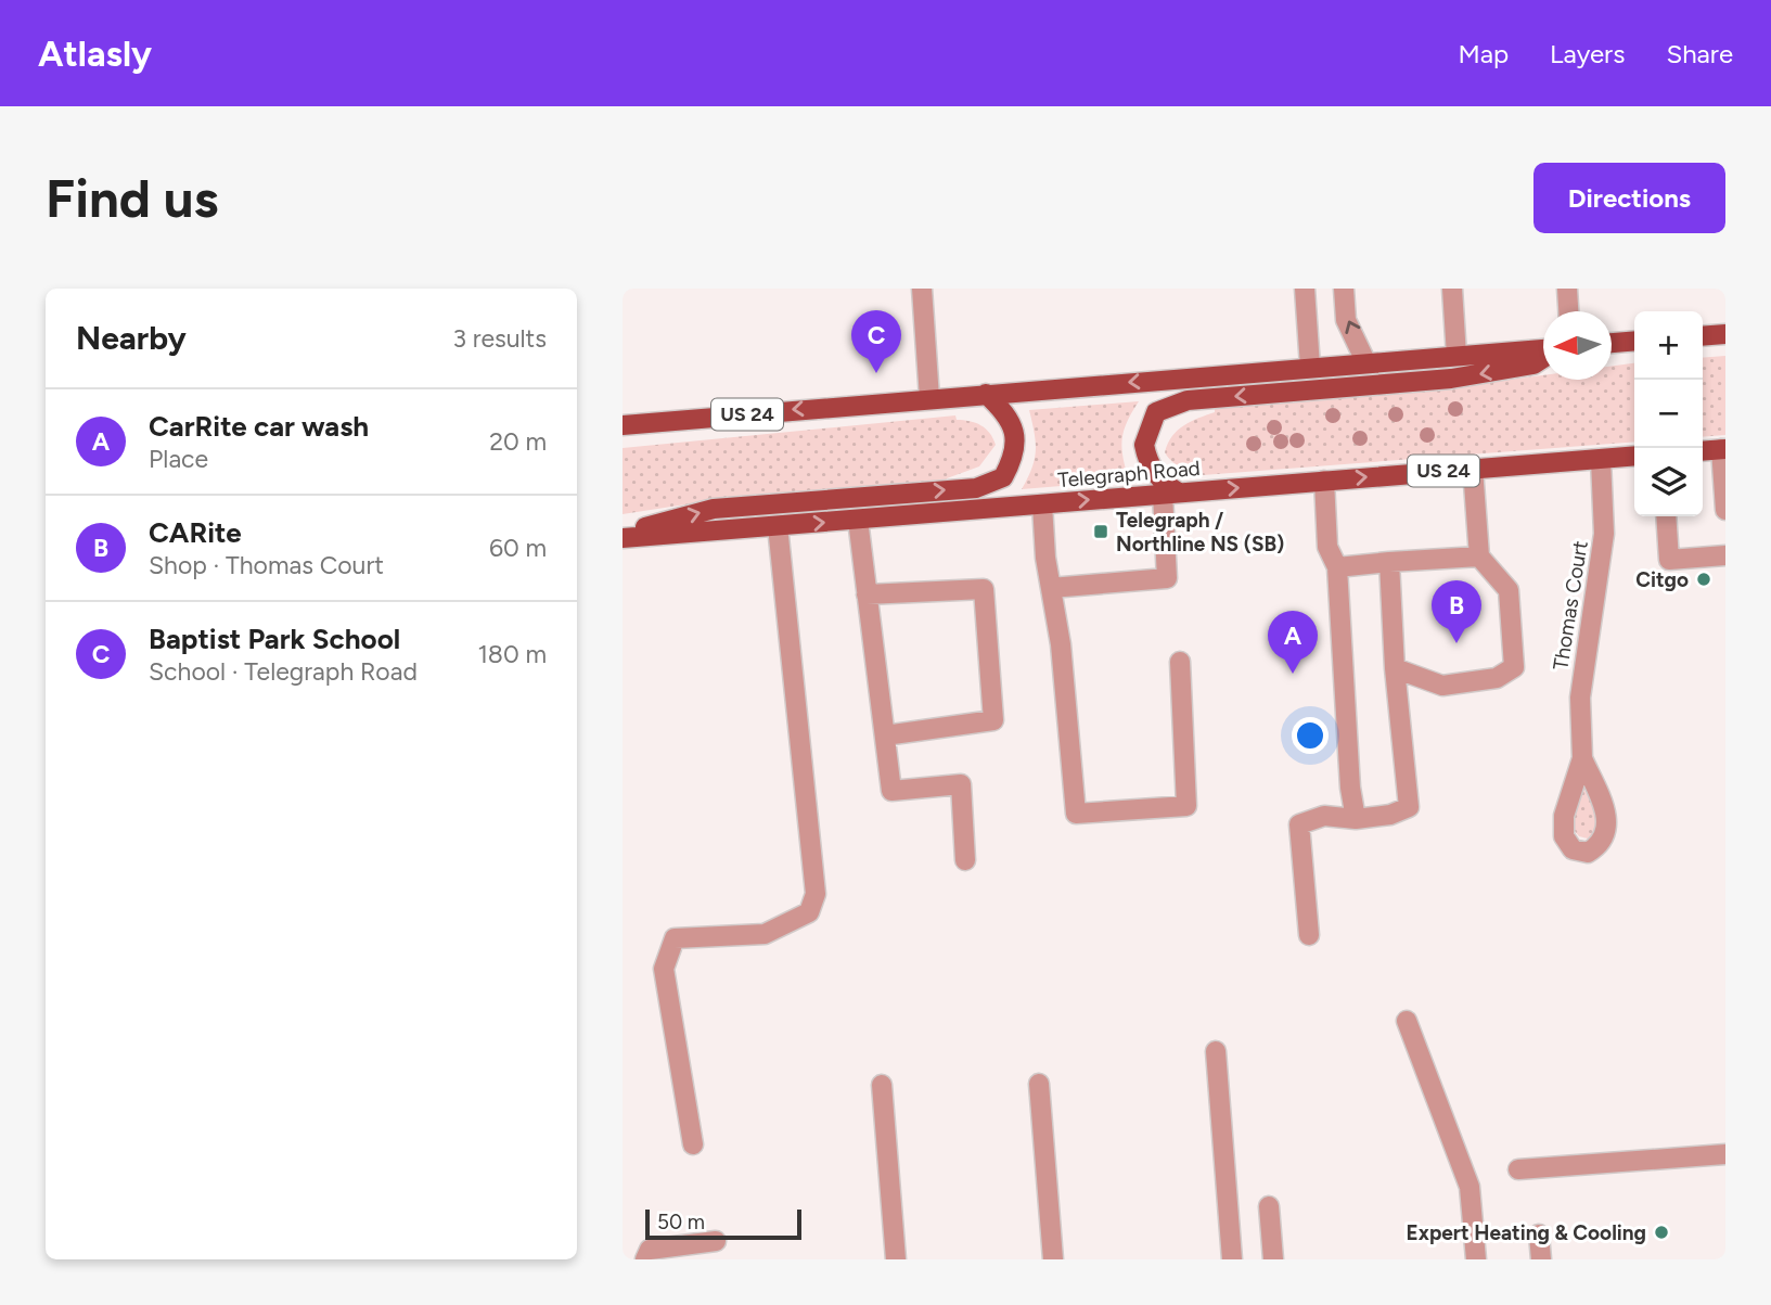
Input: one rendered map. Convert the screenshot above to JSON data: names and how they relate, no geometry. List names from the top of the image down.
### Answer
{
  "streets": {
    "main road": ["US 24", "Telegraph Road"],
    "street": ["Thomas Court"]
  },
  "crossings": [
    ["Telegraph Road", "Thomas Court"]
  ],
  "places": {
    "transit": ["Telegraph / Northline NS (SB)"],
    "other": ["Citgo", "Expert Heating & Cooling"]
  },
  "scale_bar": "50 m",
  "north": "left",
  "page": {
    "header": "Atlasly",
    "nav": ["Map", "Layers", "Share"],
    "buttons": "Directions",
    "title": "Find us",
    "heading": ["Nearby", "3 results"],
    "pins": ["C", "B", "A"],
    "map_buttons": ["+", "−"],
    "list": [
      {
        "mark": "A",
        "name": "CarRite car wash",
        "note": "Place",
        "value": "20 m"
      },
      {
        "mark": "B",
        "name": "CARite",
        "note": "Shop · Thomas Court",
        "value": "60 m"
      },
      {
        "mark": "C",
        "name": "Baptist Park School",
        "note": "School · Telegraph Road",
        "value": "180 m"
      }
    ],
    "scale": "50 m"
  }
}
